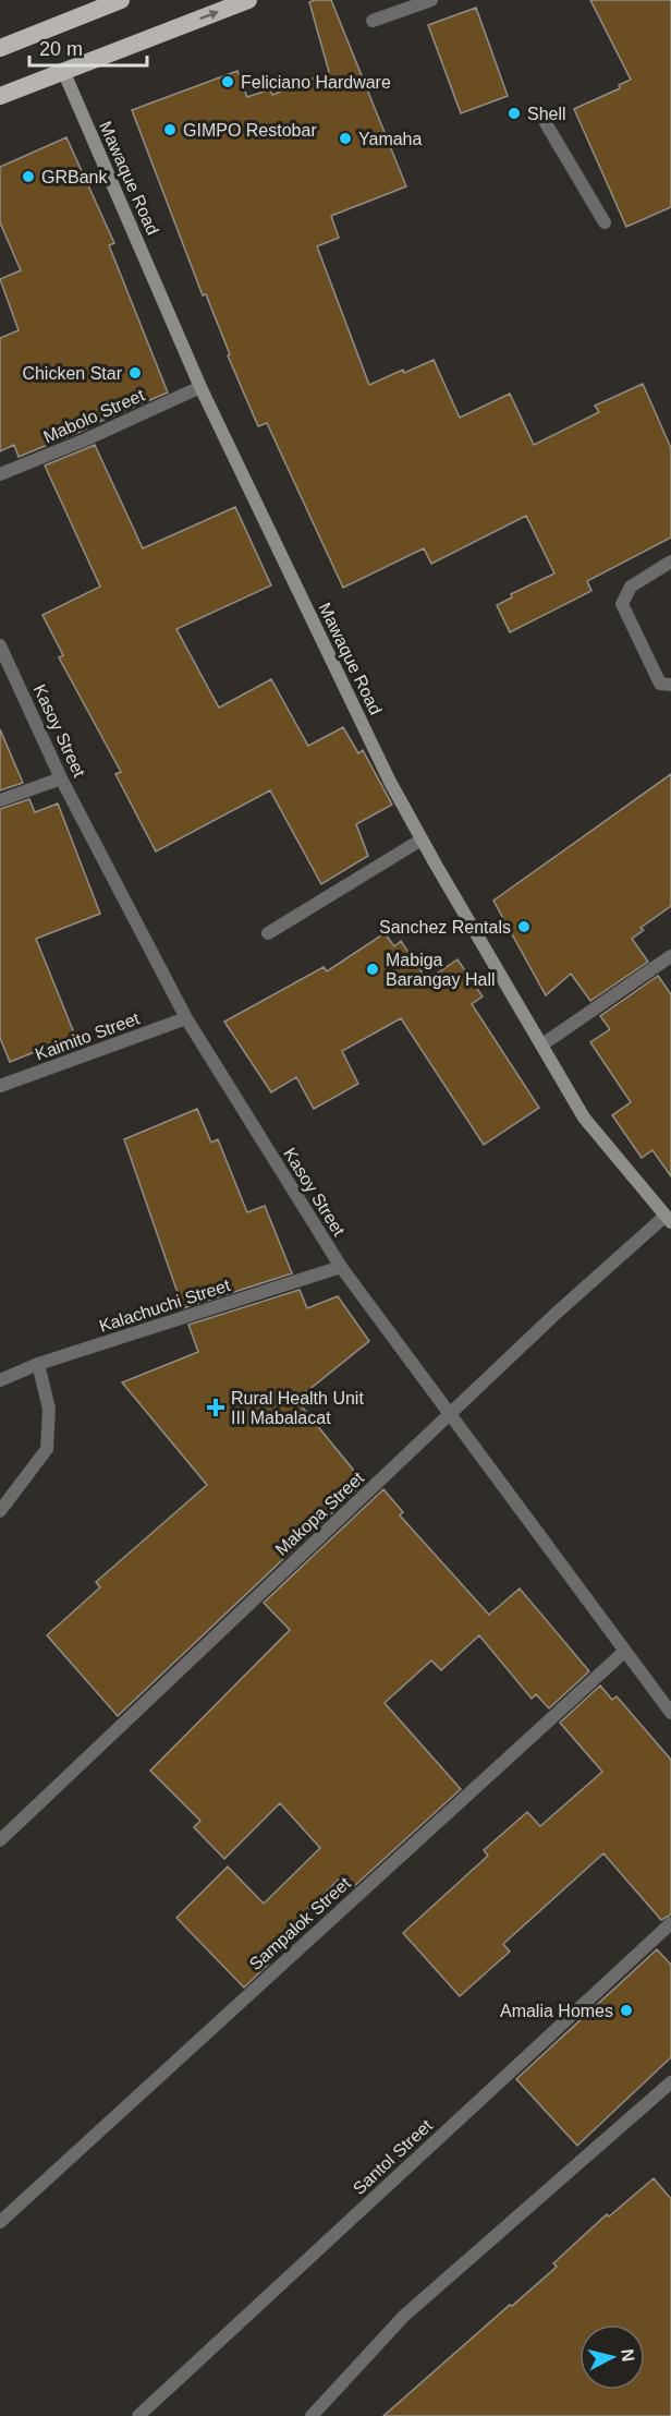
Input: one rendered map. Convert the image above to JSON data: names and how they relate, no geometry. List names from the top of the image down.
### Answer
{
  "streets": {
    "main road": ["Mawaque Road"],
    "street": [
      "Mabolo Street",
      "Kasoy Street",
      "Kaimito Street",
      "Kalachuchi Street",
      "Makopa Street",
      "Sampalok Street",
      "Santol Street"
    ]
  },
  "crossings": [
    ["Mawaque Road", "Mabolo Street"],
    ["Mawaque Road", "Makopa Street"],
    ["Kasoy Street", "Kaimito Street"],
    ["Kasoy Street", "Kalachuchi Street"],
    ["Kasoy Street", "Makopa Street"],
    ["Kasoy Street", "Sampalok Street"]
  ],
  "places": {
    "other": [
      "Feliciano Hardware",
      "Shell",
      "GIMPO Restobar",
      "Yamaha",
      "GRBank",
      "Chicken Star",
      "Sanchez Rentals",
      "Mabiga Barangay Hall",
      "Amalia Homes"
    ],
    "health": ["Rural Health Unit III Mabalacat"]
  },
  "scale_bar": "20 m",
  "north": "right"
}
